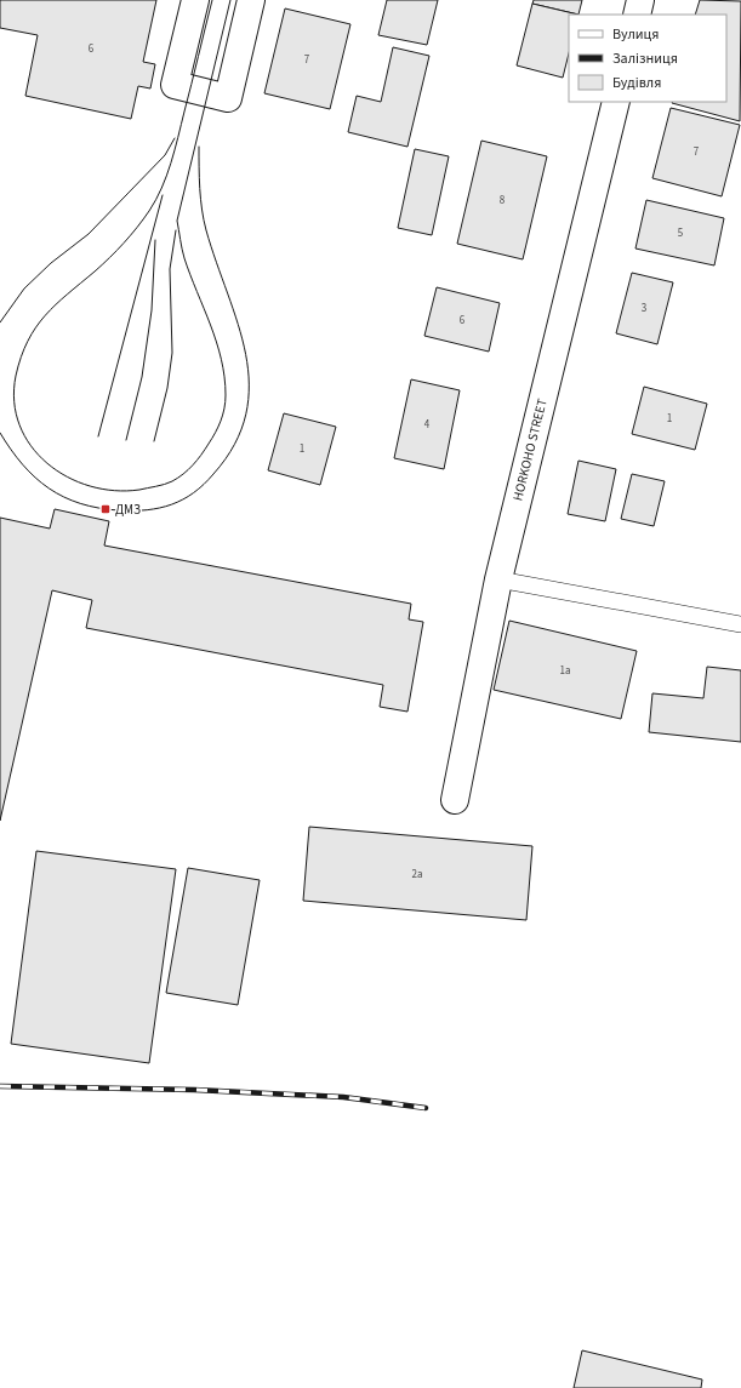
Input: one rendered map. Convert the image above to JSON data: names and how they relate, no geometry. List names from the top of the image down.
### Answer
{
  "streets": {
    "street": ["HORKOHO STREET"]
  },
  "places": {
    "transit": ["ДМЗ"]
  },
  "house_numbers": [
    "6",
    "7",
    "7",
    "8",
    "5",
    "3",
    "6",
    "1",
    "4",
    "1",
    "1а",
    "2а"
  ],
  "legend": ["Вулиця", "Залізниця", "Будівля"]
}
